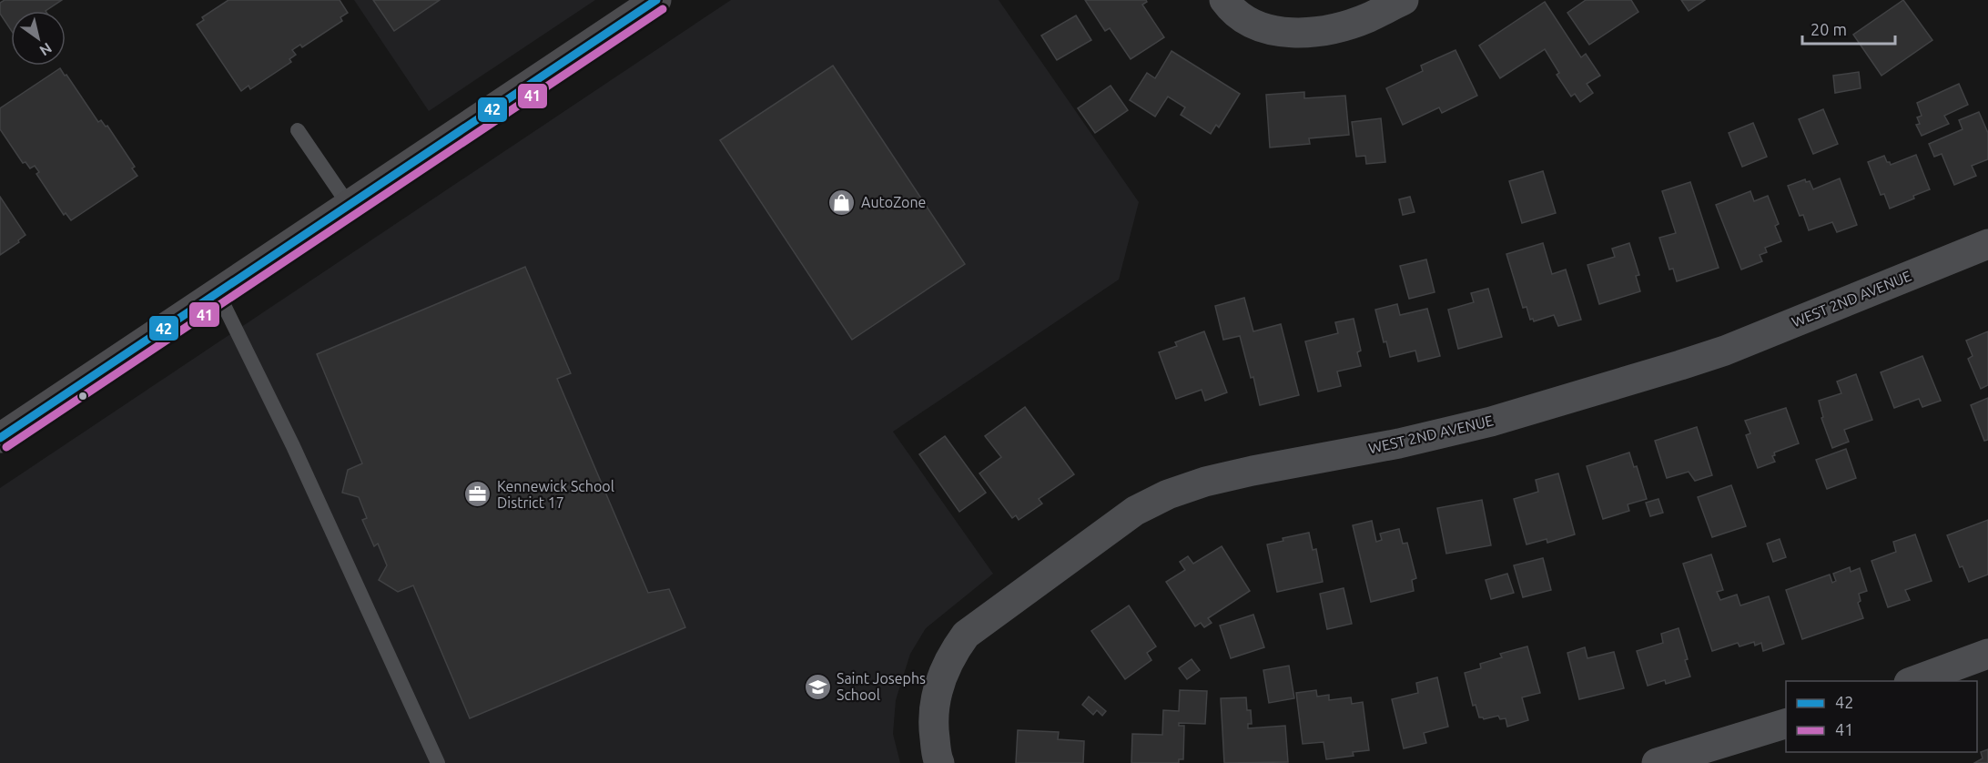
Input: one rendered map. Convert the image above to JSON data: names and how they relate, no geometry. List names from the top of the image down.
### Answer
{
  "streets": {
    "street": ["WEST 2ND AVENUE"]
  },
  "places": {
    "shop": ["AutoZone"],
    "office": ["Kennewick School District 17"],
    "school or university": ["Saint Josephs School"]
  },
  "lines": ["transit line 42", "transit line 41"],
  "legend": ["42", "41"],
  "scale_bar": "20 m",
  "north": "bottom right"
}
